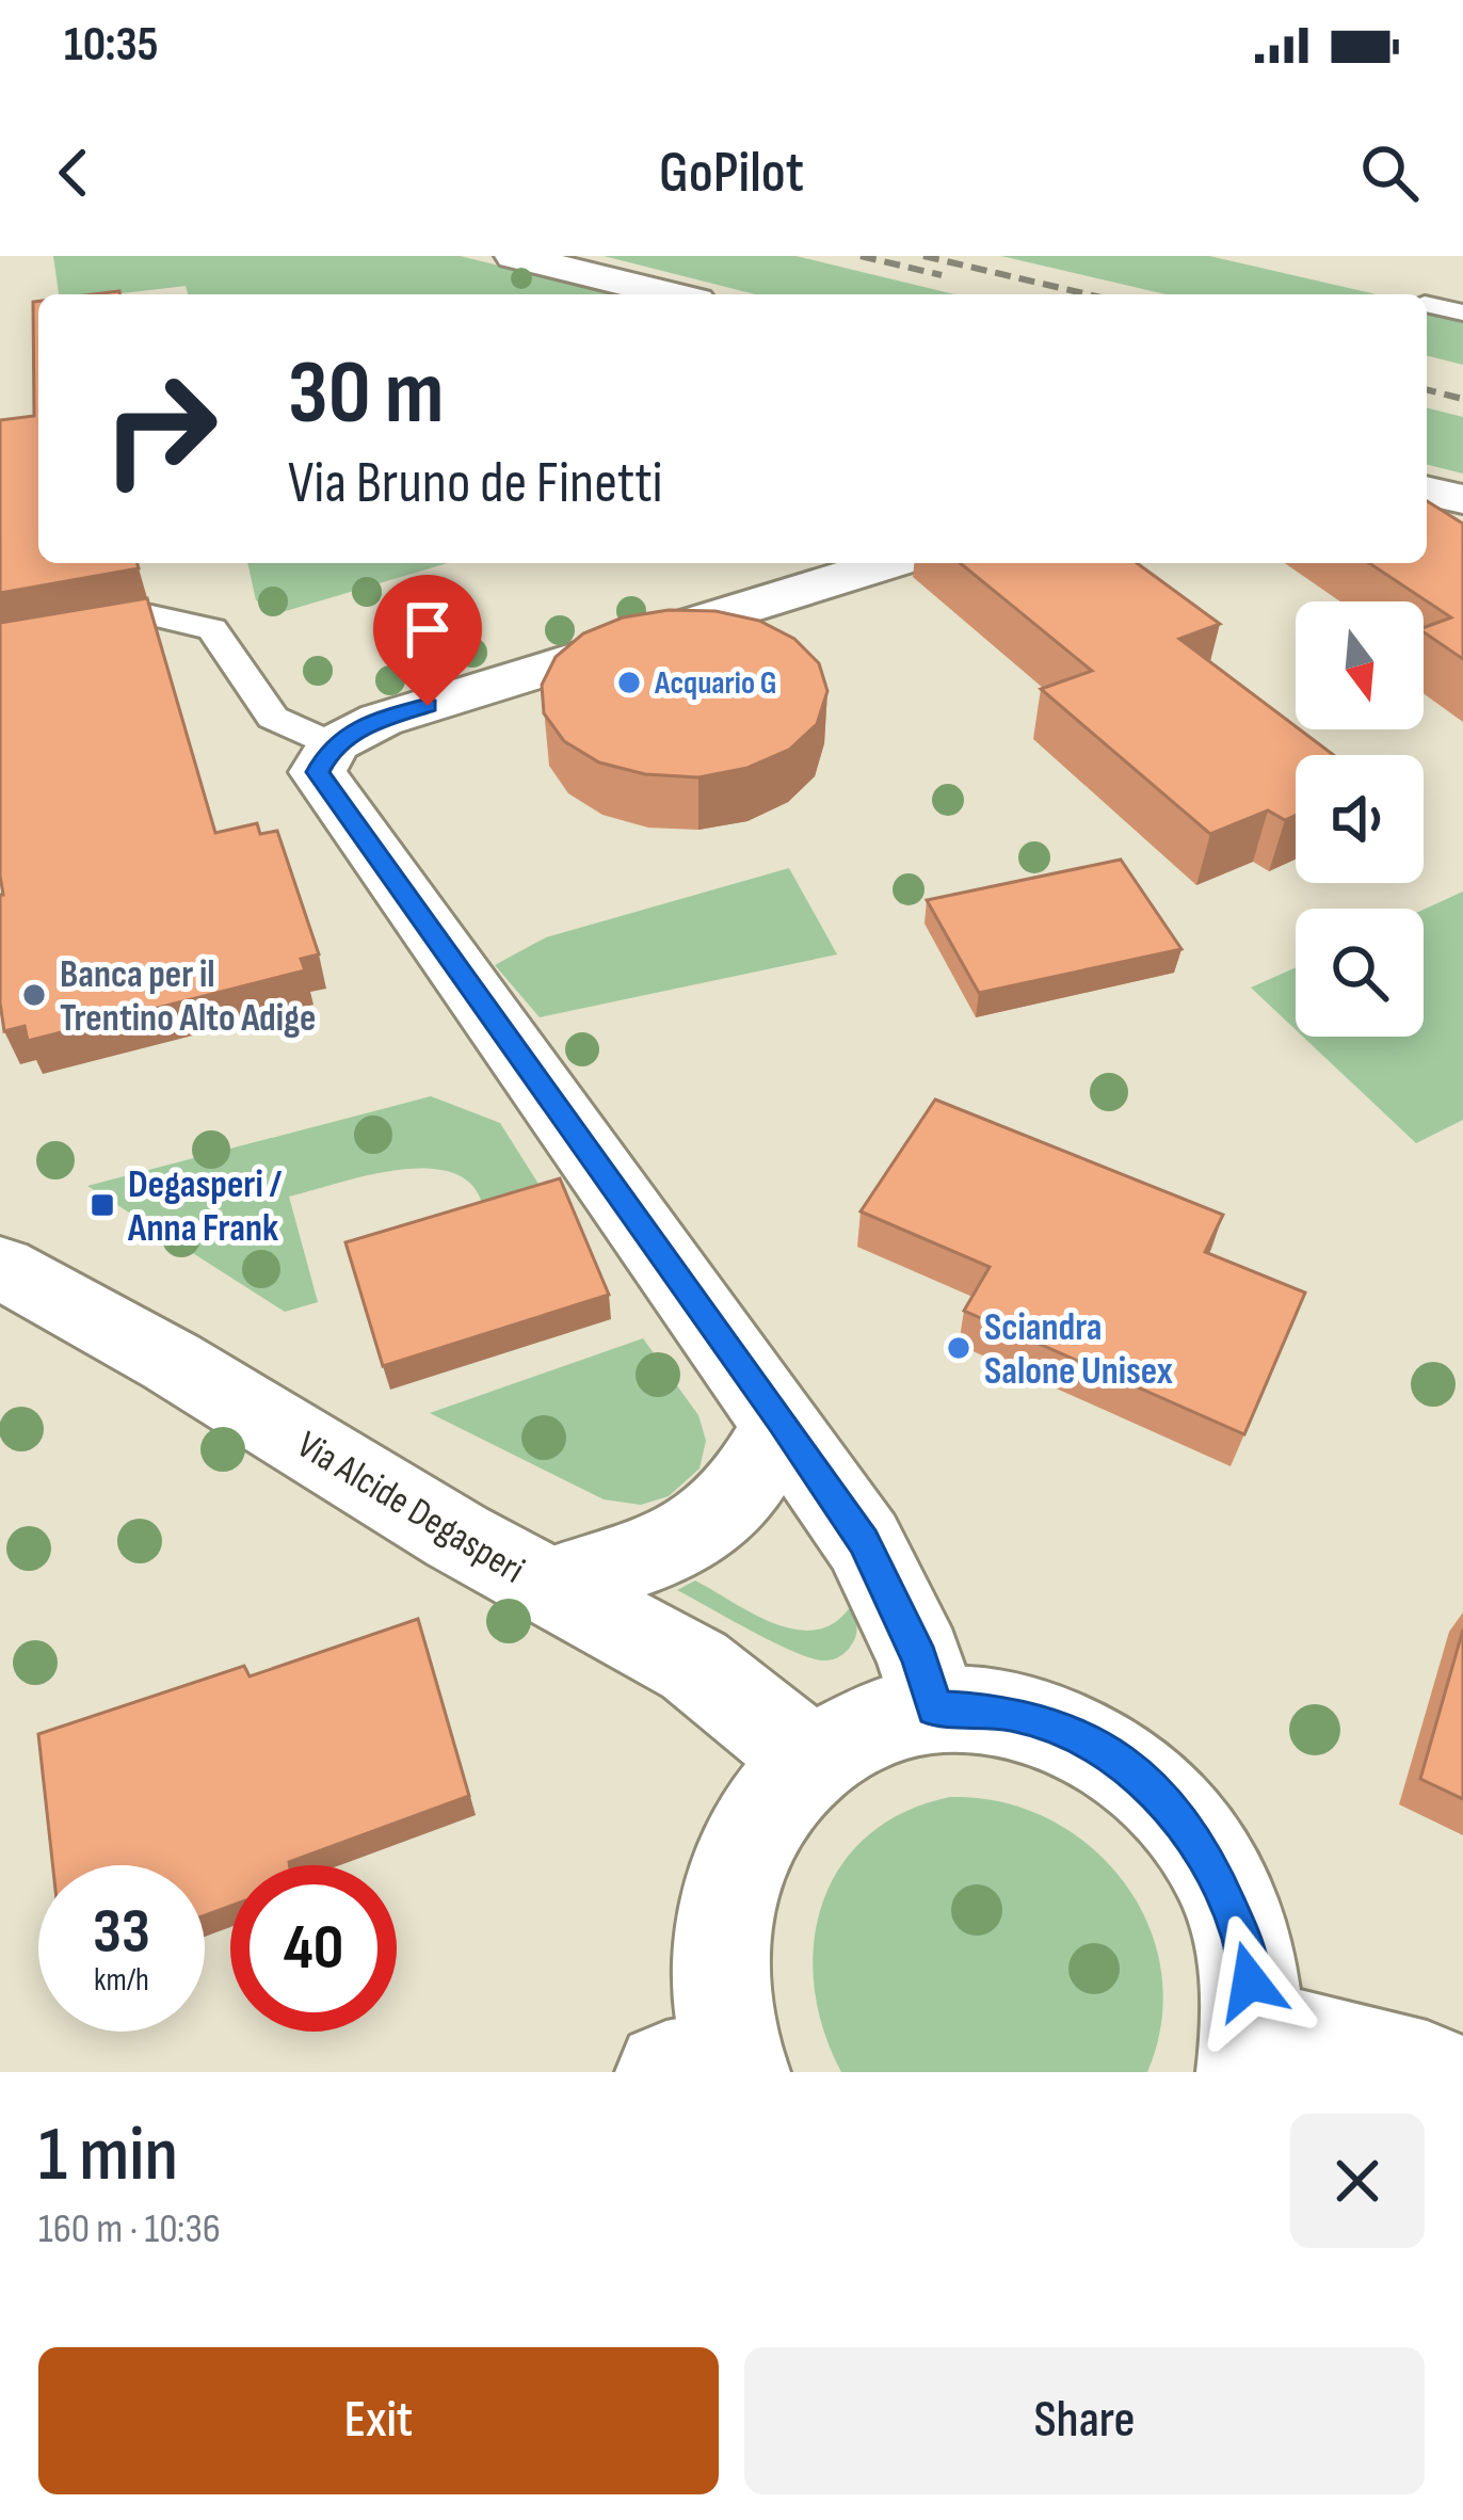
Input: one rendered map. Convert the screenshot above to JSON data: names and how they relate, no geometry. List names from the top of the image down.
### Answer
{
  "streets": {
    "street": ["Via Alcide Degasperi"]
  },
  "places": {
    "other": ["Acquario G", "Banca per il Trentino Alto Adige", "Sciandra Salone Unisex"],
    "transit": ["Degasperi / Anna Frank"]
  },
  "north": "bottom",
  "page": {
    "status": "10:35",
    "header": "GoPilot",
    "turn": ["30 m", "Via Bruno de Finetti"],
    "speed": "33 km/h",
    "limit": "40",
    "heading": ["1 min", "160 m · 10:36"],
    "buttons": ["Exit", "Share"]
  }
}
